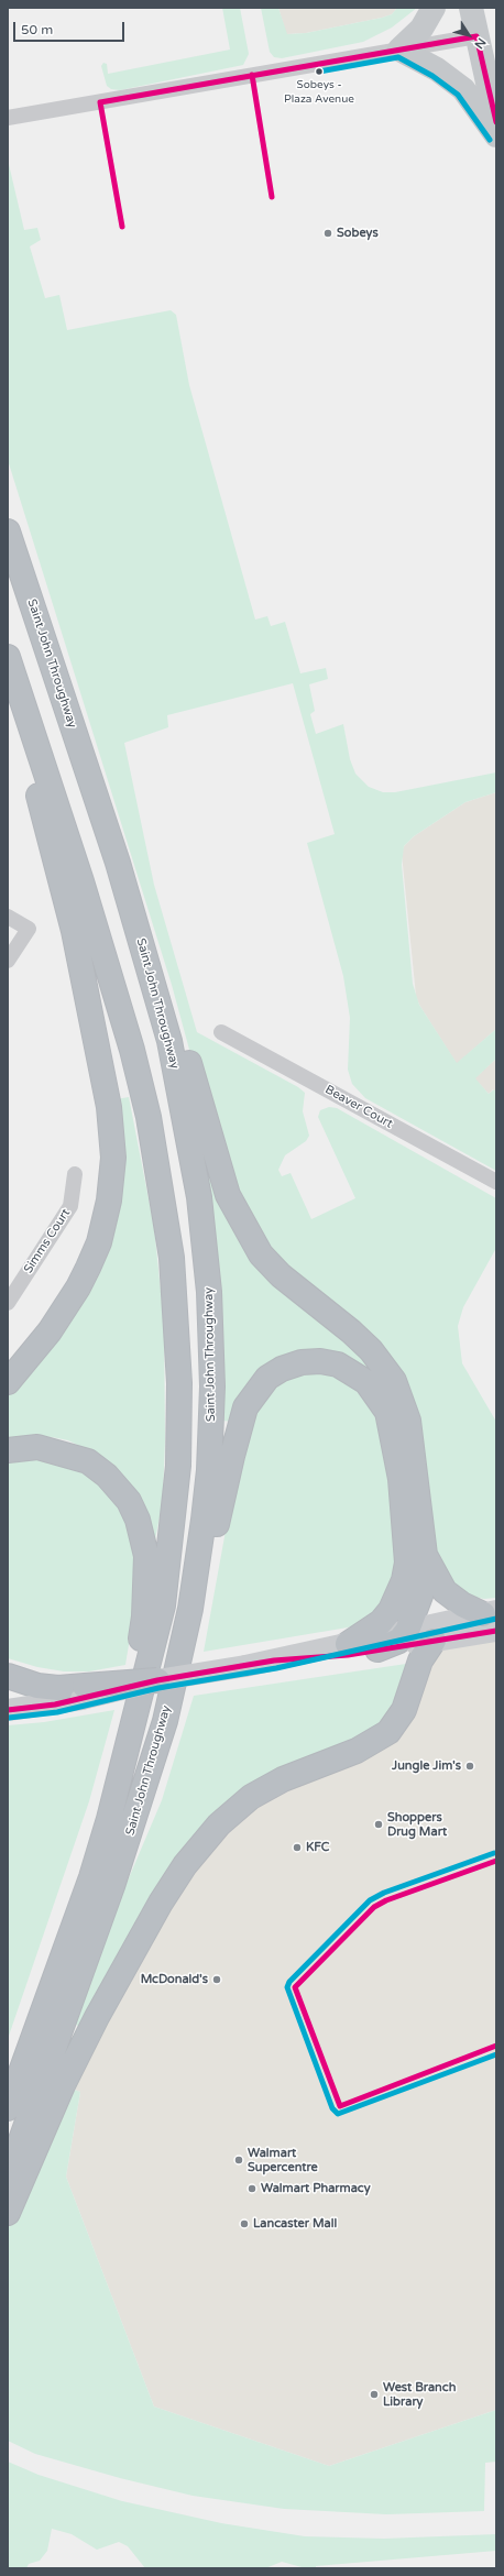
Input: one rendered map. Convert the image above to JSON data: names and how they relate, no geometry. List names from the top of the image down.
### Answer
{
  "streets": {
    "highway": ["Saint John Throughway"],
    "street": ["Beaver Court", "Simms Court"]
  },
  "places": [
    "Sobeys - Plaza Avenue",
    "Sobeys",
    "Jungle Jim's",
    "Shoppers Drug Mart",
    "KFC",
    "McDonald's",
    "Walmart Supercentre",
    "Walmart Pharmacy",
    "Lancaster Mall",
    "West Branch Library"
  ],
  "scale_bar": "50 m",
  "north": "bottom right"
}
